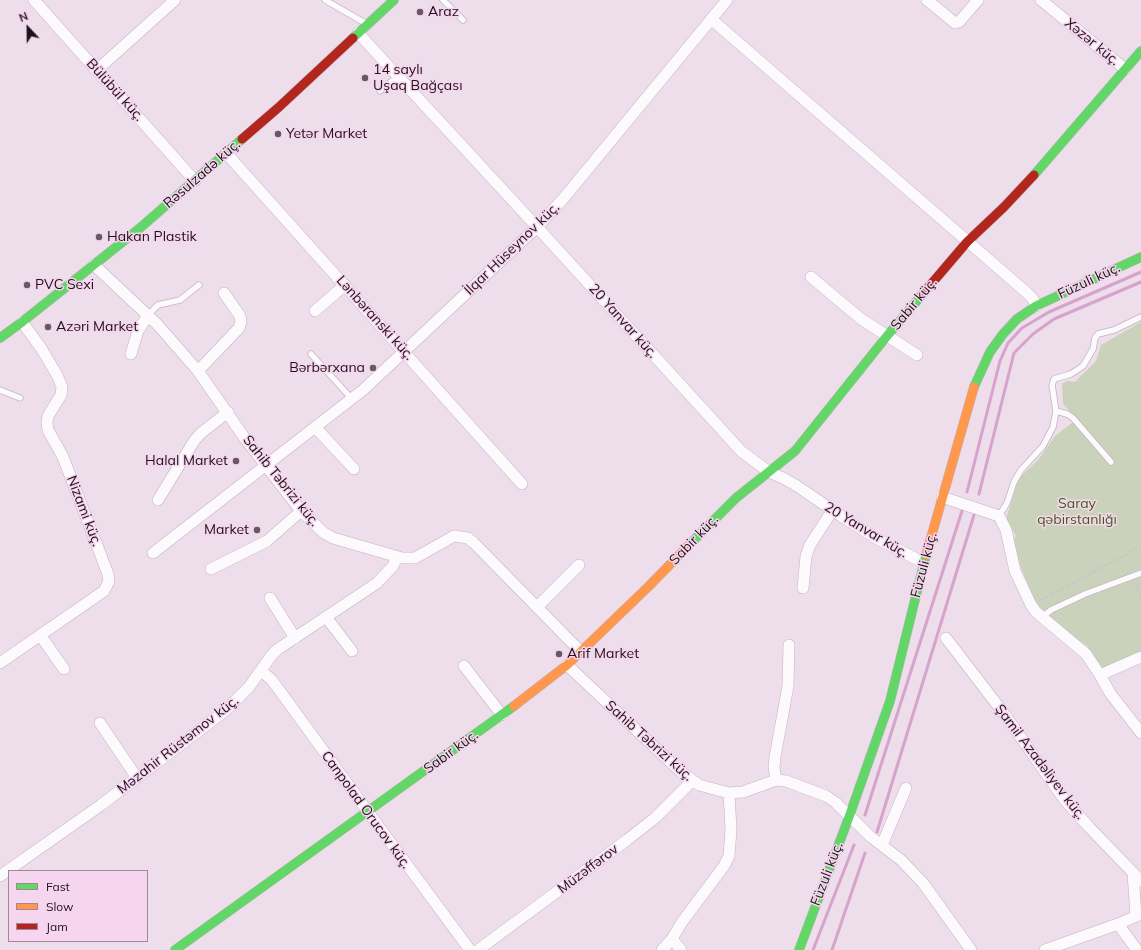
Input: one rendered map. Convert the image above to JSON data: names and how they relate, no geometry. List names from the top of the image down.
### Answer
{
  "streets": {
    "street": [
      "Xəzər küç.",
      "Bülübül küç.",
      "Rəsulzadə küç.",
      "İlqar Hüseynov küç.",
      "Füzuli küç.",
      "Sabir küç.",
      "Lənbəranski küç.",
      "20 Yanvar küç.",
      "Sahib Təbrizi küç.",
      "Nizami küç.",
      "Məzahir Rüstəmov küç.",
      "Şamil Azadəliyev küç.",
      "Canpolad Orucov küç.",
      "Müzəffərov"
    ]
  },
  "crossings": [
    ["Xəzər küç.", "Sabir küç."],
    ["Bülübül küç.", "Rəsulzadə küç."],
    ["Rəsulzadə küç.", "Lənbəranski küç."],
    ["Rəsulzadə küç.", "20 Yanvar küç."],
    ["Rəsulzadə küç.", "Sahib Təbrizi küç."],
    ["Rəsulzadə küç.", "Nizami küç."],
    ["İlqar Hüseynov küç.", "Lənbəranski küç."],
    ["İlqar Hüseynov küç.", "20 Yanvar küç."],
    ["İlqar Hüseynov küç.", "Sahib Təbrizi küç."],
    ["Füzuli küç.", "20 Yanvar küç."],
    ["Sabir küç.", "20 Yanvar küç."],
    ["Sabir küç.", "Sahib Təbrizi küç."],
    ["Sabir küç.", "Canpolad Orucov küç."],
    ["Sahib Təbrizi küç.", "Məzahir Rüstəmov küç."],
    ["Sahib Təbrizi küç.", "Müzəffərov"],
    ["Məzahir Rüstəmov küç.", "Canpolad Orucov küç."]
  ],
  "parks": ["Saray qəbirstanlığı"],
  "places": [
    "Araz",
    "14 saylı Uşaq Bağçası",
    "Yetər Market",
    "Hakan Plastik",
    "PVC Sexi",
    "Azəri Market",
    "Bərbərxana",
    "Halal Market",
    "Market",
    "Arif Market"
  ],
  "legend": ["Fast", "Slow", "Jam"],
  "north": "top"
}
